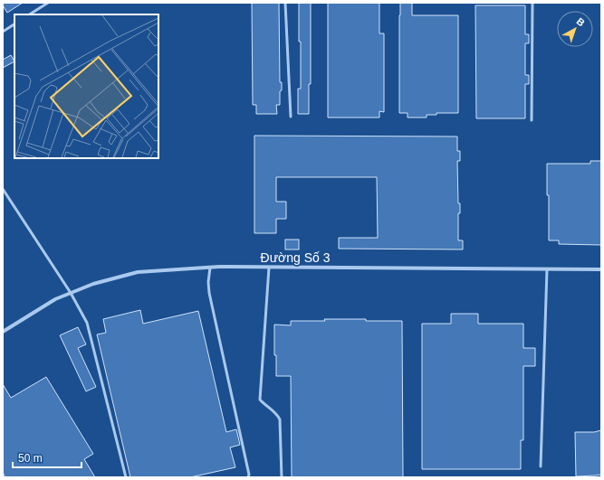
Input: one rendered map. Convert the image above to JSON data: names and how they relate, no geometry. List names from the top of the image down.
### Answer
{
  "streets": {
    "street": ["Đường Số 3"]
  },
  "scale_bar": "50 m",
  "north": "top right"
}
